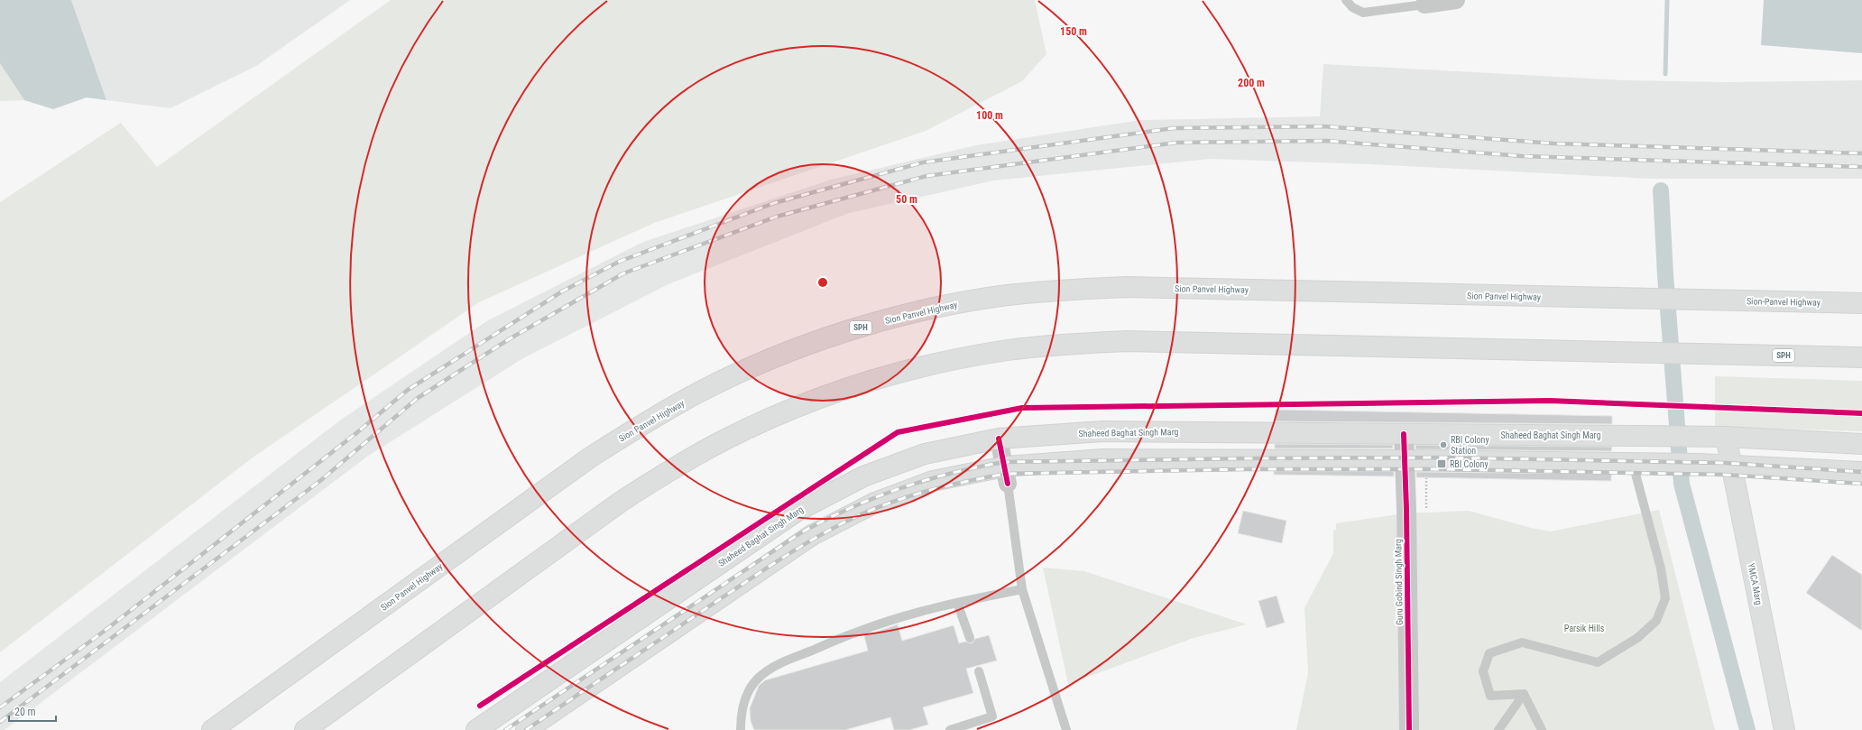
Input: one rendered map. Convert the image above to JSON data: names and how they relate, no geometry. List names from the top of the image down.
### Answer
{
  "streets": {
    "main road": [
      "Sion Panvel Highway",
      "Sion-Panvel Highway",
      "SPH",
      "Shaheed Baghat Singh Marg",
      "YMCA Marg"
    ],
    "street": ["Guru Gobind Singh Marg"]
  },
  "crossings": [
    ["Sion Panvel Highway", "Sion-Panvel Highway"],
    ["Shaheed Baghat Singh Marg", "Guru Gobind Singh Marg"],
    ["Shaheed Baghat Singh Marg", "YMCA Marg"]
  ],
  "parks": ["Parsik Hills"],
  "places": {
    "other": ["RBI Colony Station"],
    "transit": ["RBI Colony"]
  },
  "scale_bar": "20 m",
  "rings": [
    "150 m",
    "200 m",
    "100 m",
    "50 m"
  ]
}
